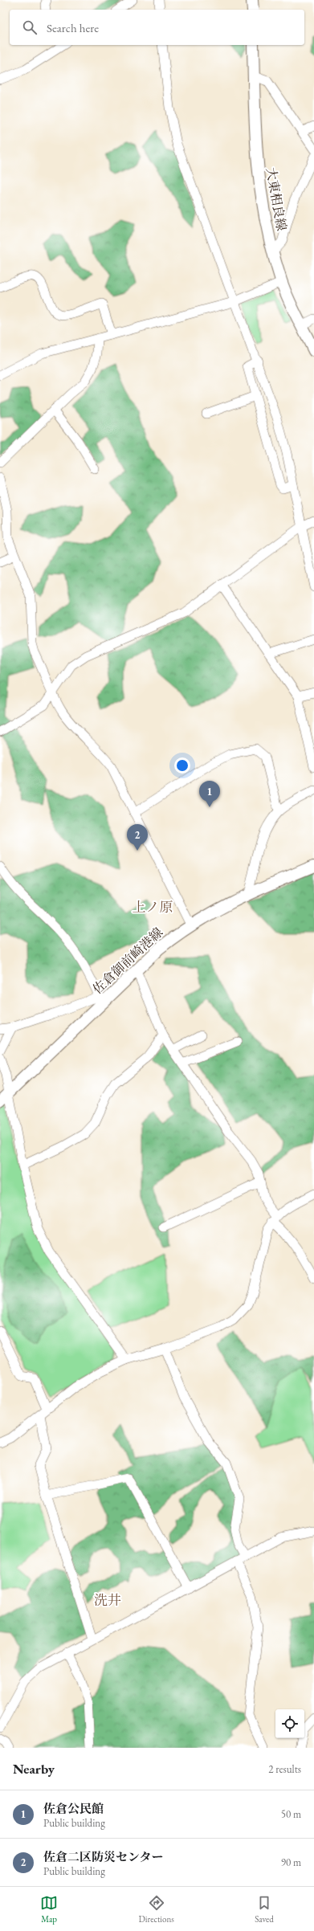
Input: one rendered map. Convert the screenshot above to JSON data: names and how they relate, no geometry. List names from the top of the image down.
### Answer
{
  "streets": {
    "main road": ["大東相良線", "佐倉御前崎港線"]
  },
  "districts": ["上ノ原", "洗井"],
  "page": {
    "search": "Search here",
    "pins": ["1", "2"],
    "heading": ["Nearby", "2 results"],
    "list": [
      {
        "mark": "1",
        "name": "佐倉公民館",
        "note": "Public building",
        "value": "50 m"
      },
      {
        "mark": "2",
        "name": "佐倉二区防災センター",
        "note": "Public building",
        "value": "90 m"
      }
    ],
    "nav": ["Map", "Directions", "Saved"]
  }
}
